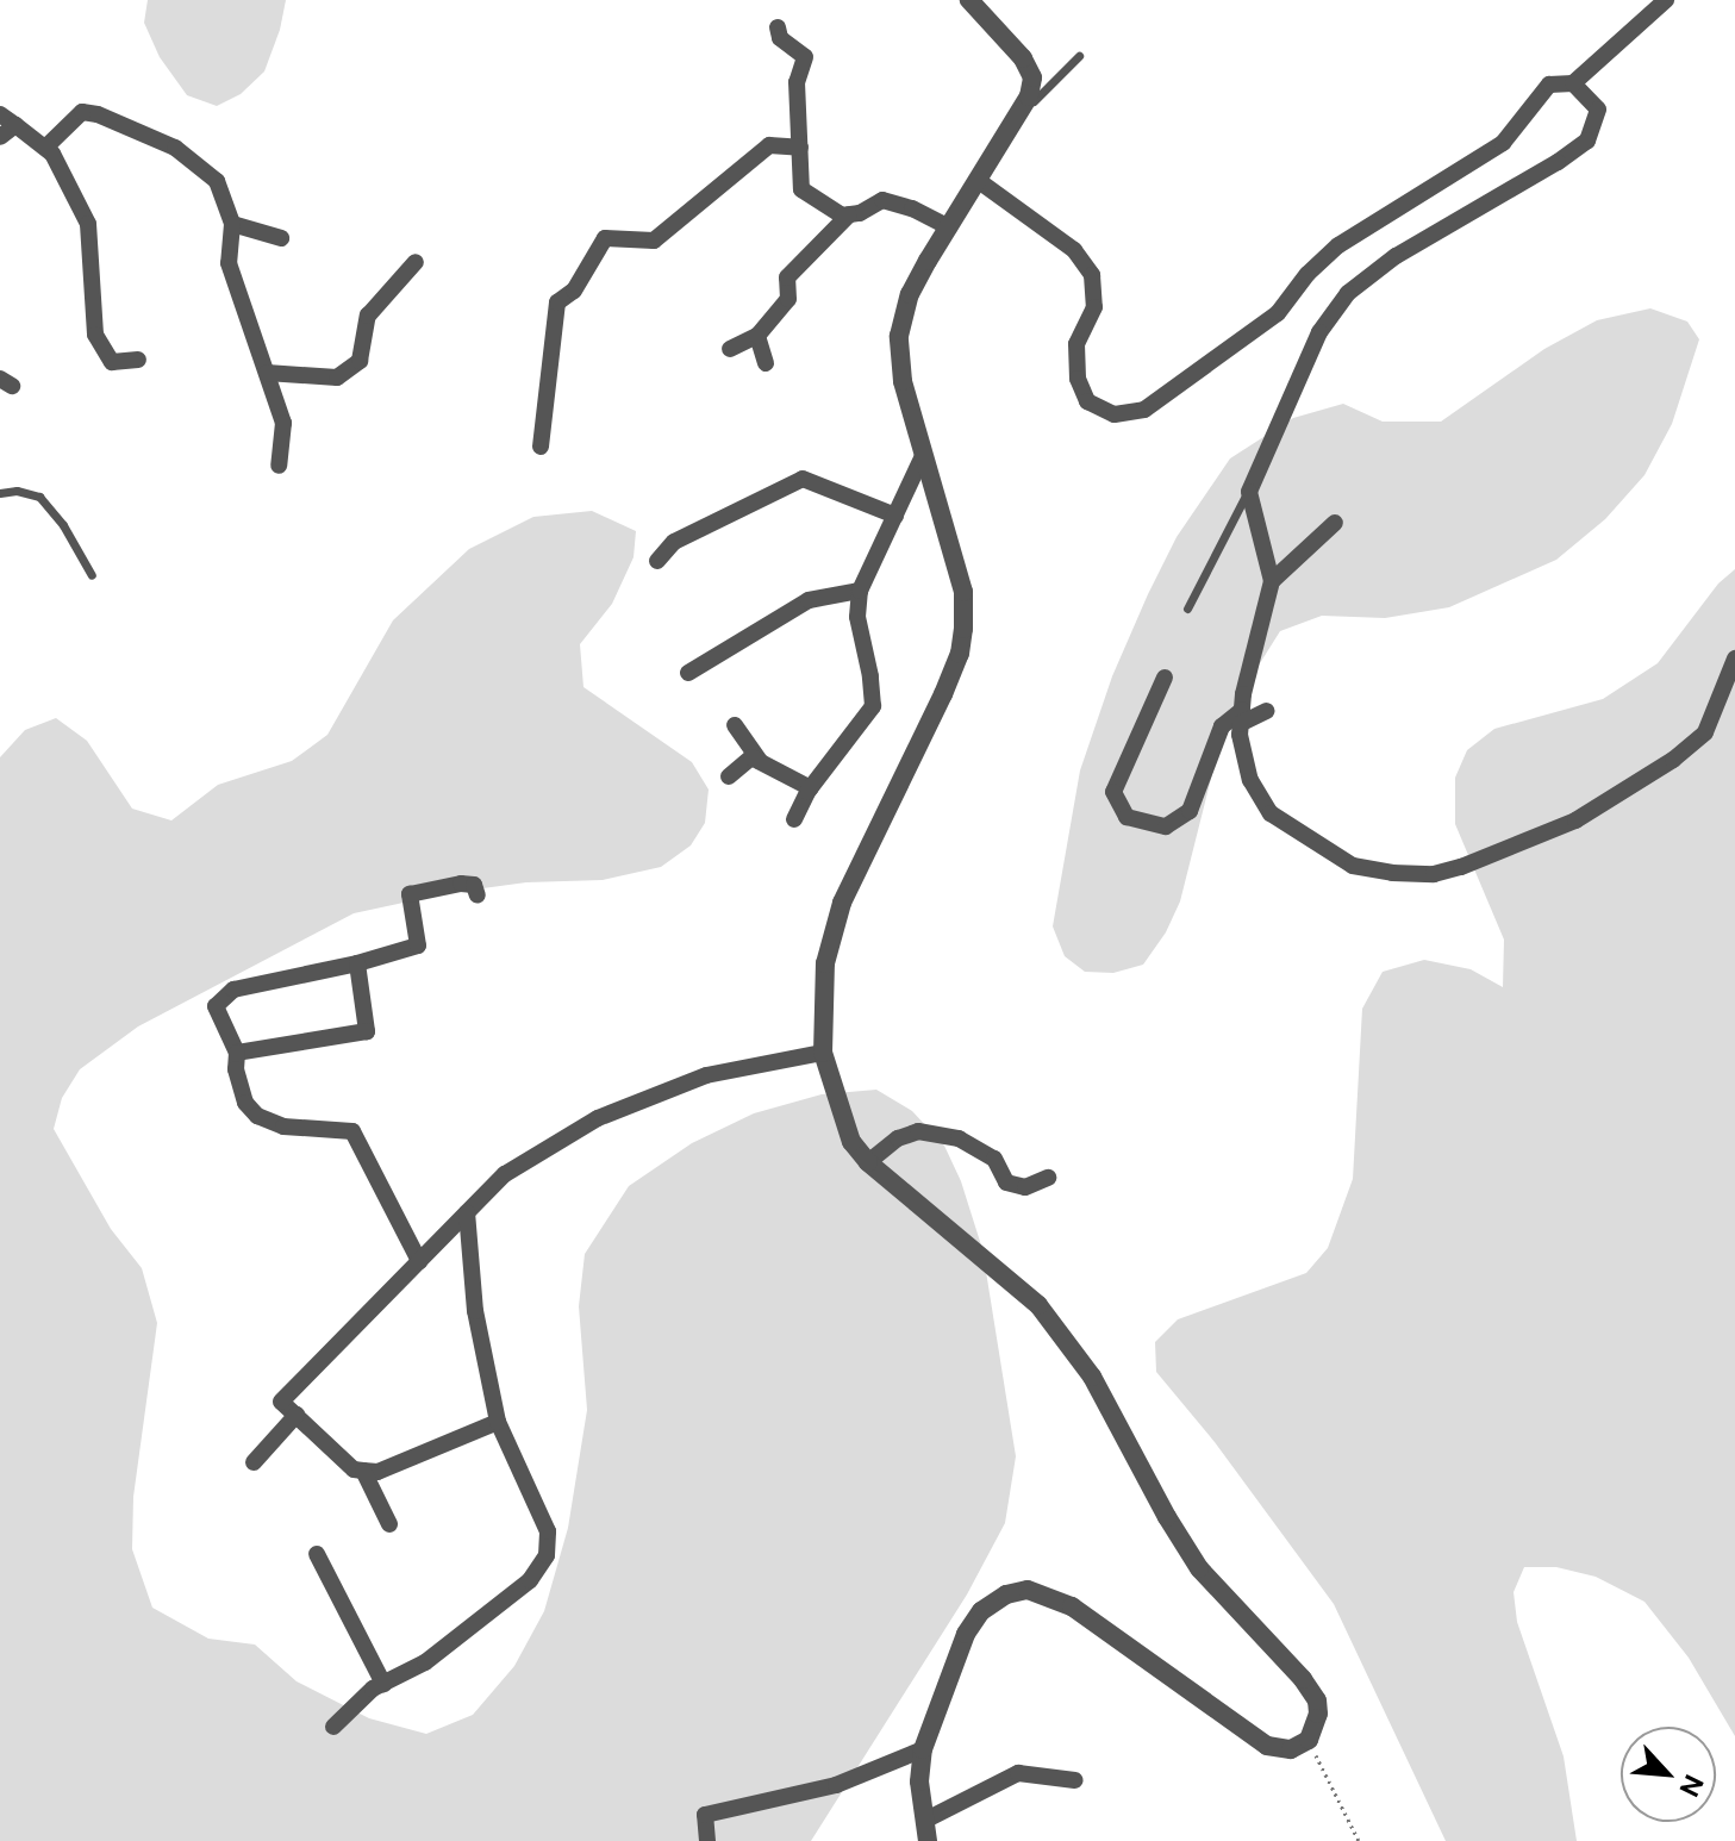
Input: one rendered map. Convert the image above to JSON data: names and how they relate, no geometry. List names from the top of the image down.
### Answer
{
  "north": "bottom right"
}
